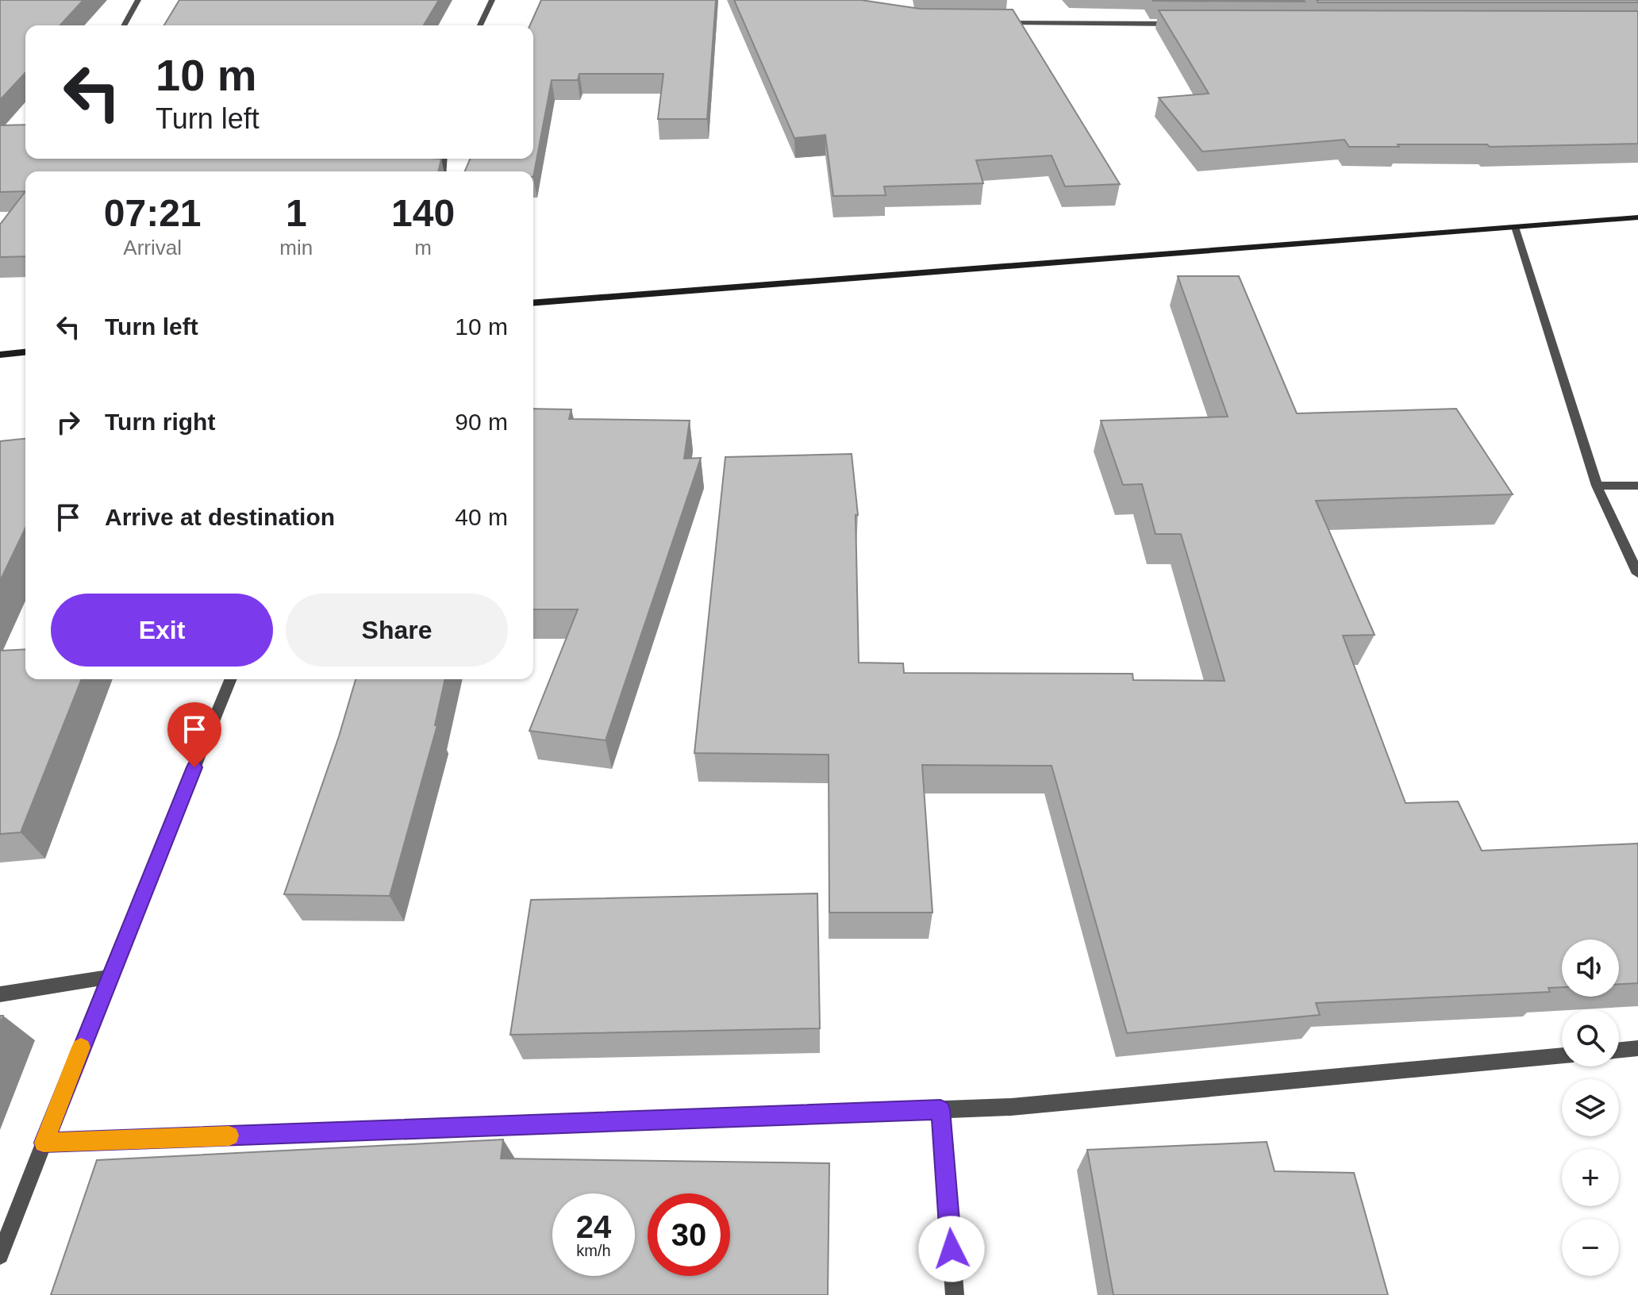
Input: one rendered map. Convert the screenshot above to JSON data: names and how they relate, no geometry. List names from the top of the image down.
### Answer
{
  "page": {
    "turn": ["10 m", "Turn left"],
    "eta": [
      "07:21",
      "Arrival",
      "1",
      "min",
      "140",
      "m"
    ],
    "list": [
      {
        "name": "Turn left",
        "value": "10 m"
      },
      {
        "name": "Turn right",
        "value": "90 m"
      },
      {
        "name": "Arrive at destination",
        "value": "40 m"
      }
    ],
    "buttons": ["Exit", "Share"],
    "map_buttons": ["+", "−"],
    "speed": "24 km/h",
    "limit": "30"
  }
}
